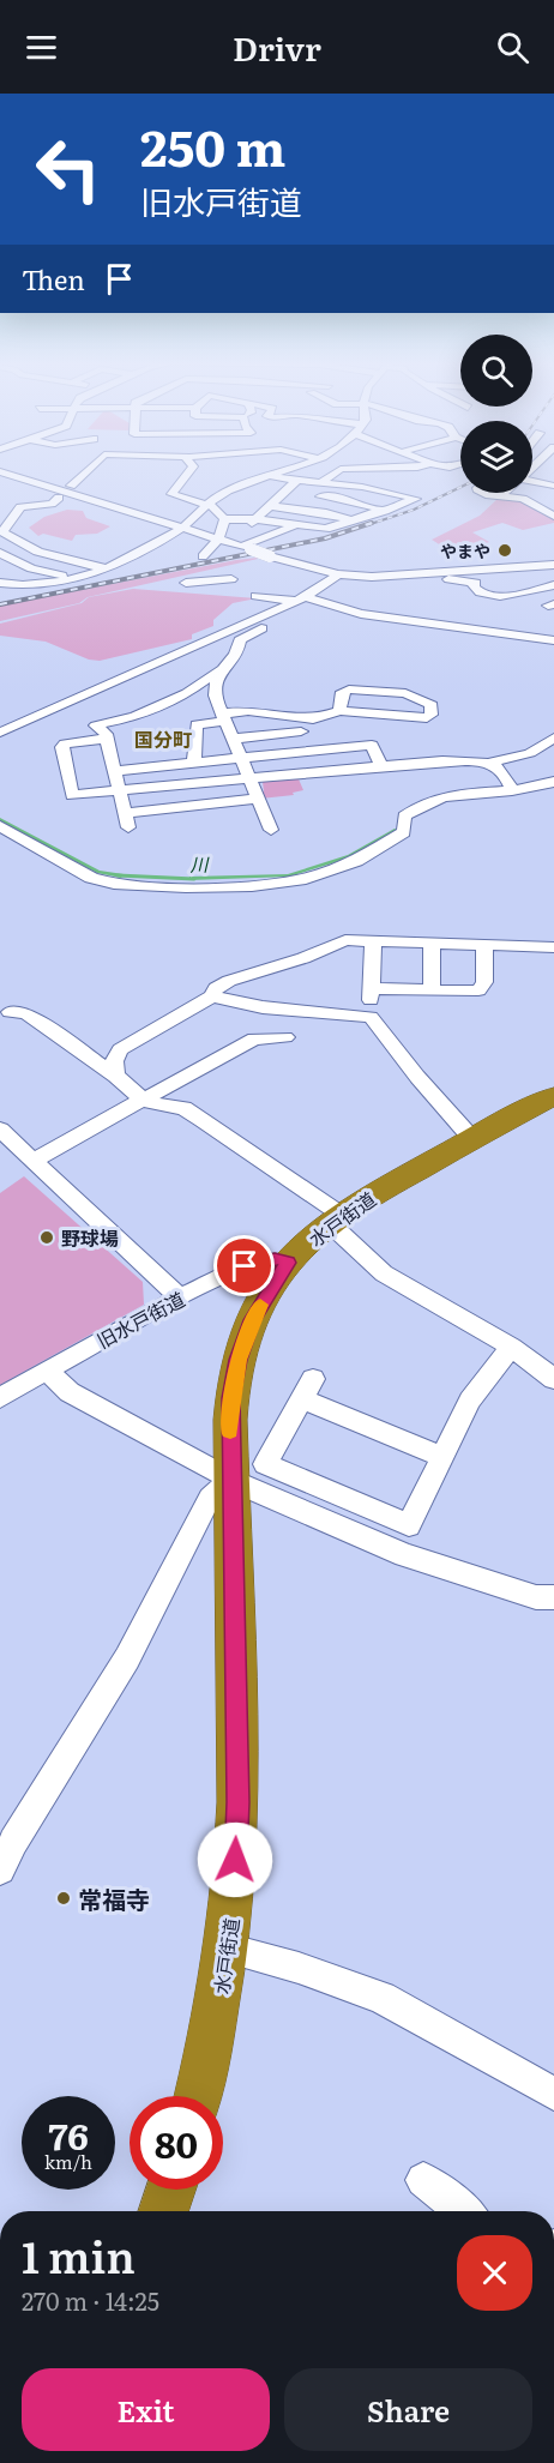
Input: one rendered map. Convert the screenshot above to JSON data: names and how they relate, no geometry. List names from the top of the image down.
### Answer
{
  "streets": {
    "highway": ["水戸街道"],
    "street": ["旧水戸街道"]
  },
  "crossings": [
    ["水戸街道", "旧水戸街道"]
  ],
  "districts": ["国分町"],
  "water": ["川"],
  "places": ["やまや", "野球場", "常福寺"],
  "page": {
    "header": "Drivr",
    "turn": ["250 m", "旧水戸街道"],
    "then": "Then",
    "speed": "76 km/h",
    "limit": "80",
    "heading": ["1 min", "270 m · 14:25"],
    "buttons": ["Exit", "Share"]
  }
}
